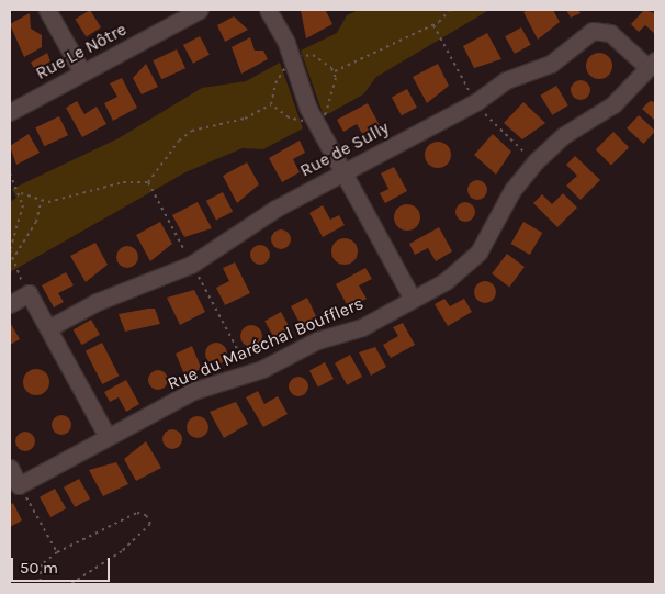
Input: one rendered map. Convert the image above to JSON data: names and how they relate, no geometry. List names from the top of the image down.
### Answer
{
  "streets": {
    "street": ["Rue Le Nôtre", "Rue de Sully", "Rue du Maréchal Boufflers"]
  },
  "crossings": [
    ["Rue de Sully", "Rue du Maréchal Boufflers"]
  ],
  "scale_bar": "50 m"
}
